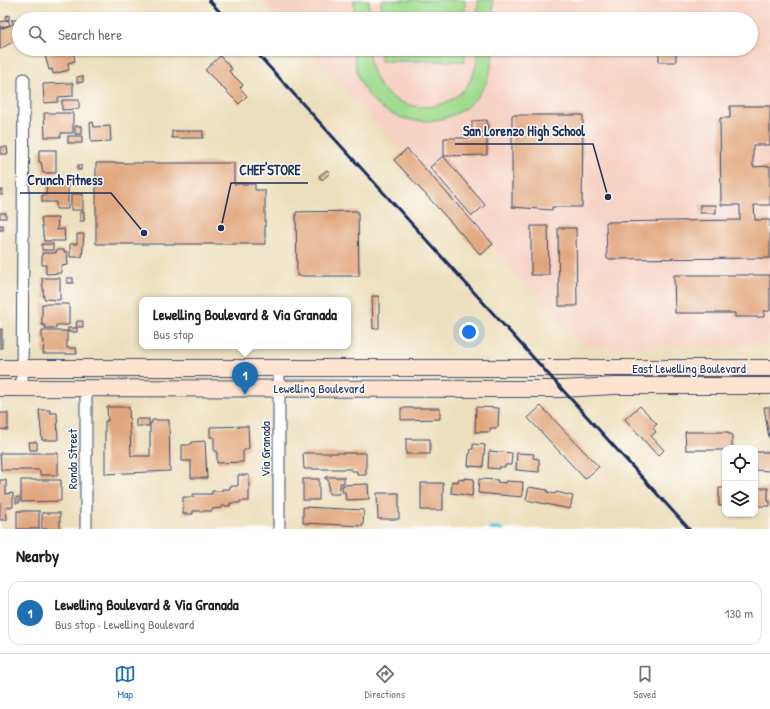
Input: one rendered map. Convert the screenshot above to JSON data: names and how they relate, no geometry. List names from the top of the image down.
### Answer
{
  "streets": {
    "main road": ["East Lewelling Boulevard", "Lewelling Boulevard"],
    "street": ["Via Granada", "Ronda Street"]
  },
  "crossings": [
    ["East Lewelling Boulevard", "Lewelling Boulevard"],
    ["Lewelling Boulevard", "Via Granada"],
    ["Lewelling Boulevard", "Ronda Street"]
  ],
  "places": ["San Lorenzo High School", "CHEF'STORE", "Crunch Fitness"],
  "page": {
    "search": "Search here",
    "popup": ["Lewelling Boulevard & Via Granada", "Bus stop"],
    "pins": "1",
    "heading": "Nearby",
    "list": [
      {
        "mark": "1",
        "name": "Lewelling Boulevard & Via Granada",
        "note": "Bus stop · Lewelling Boulevard",
        "value": "130 m"
      }
    ],
    "nav": ["Map", "Directions", "Saved"]
  }
}
